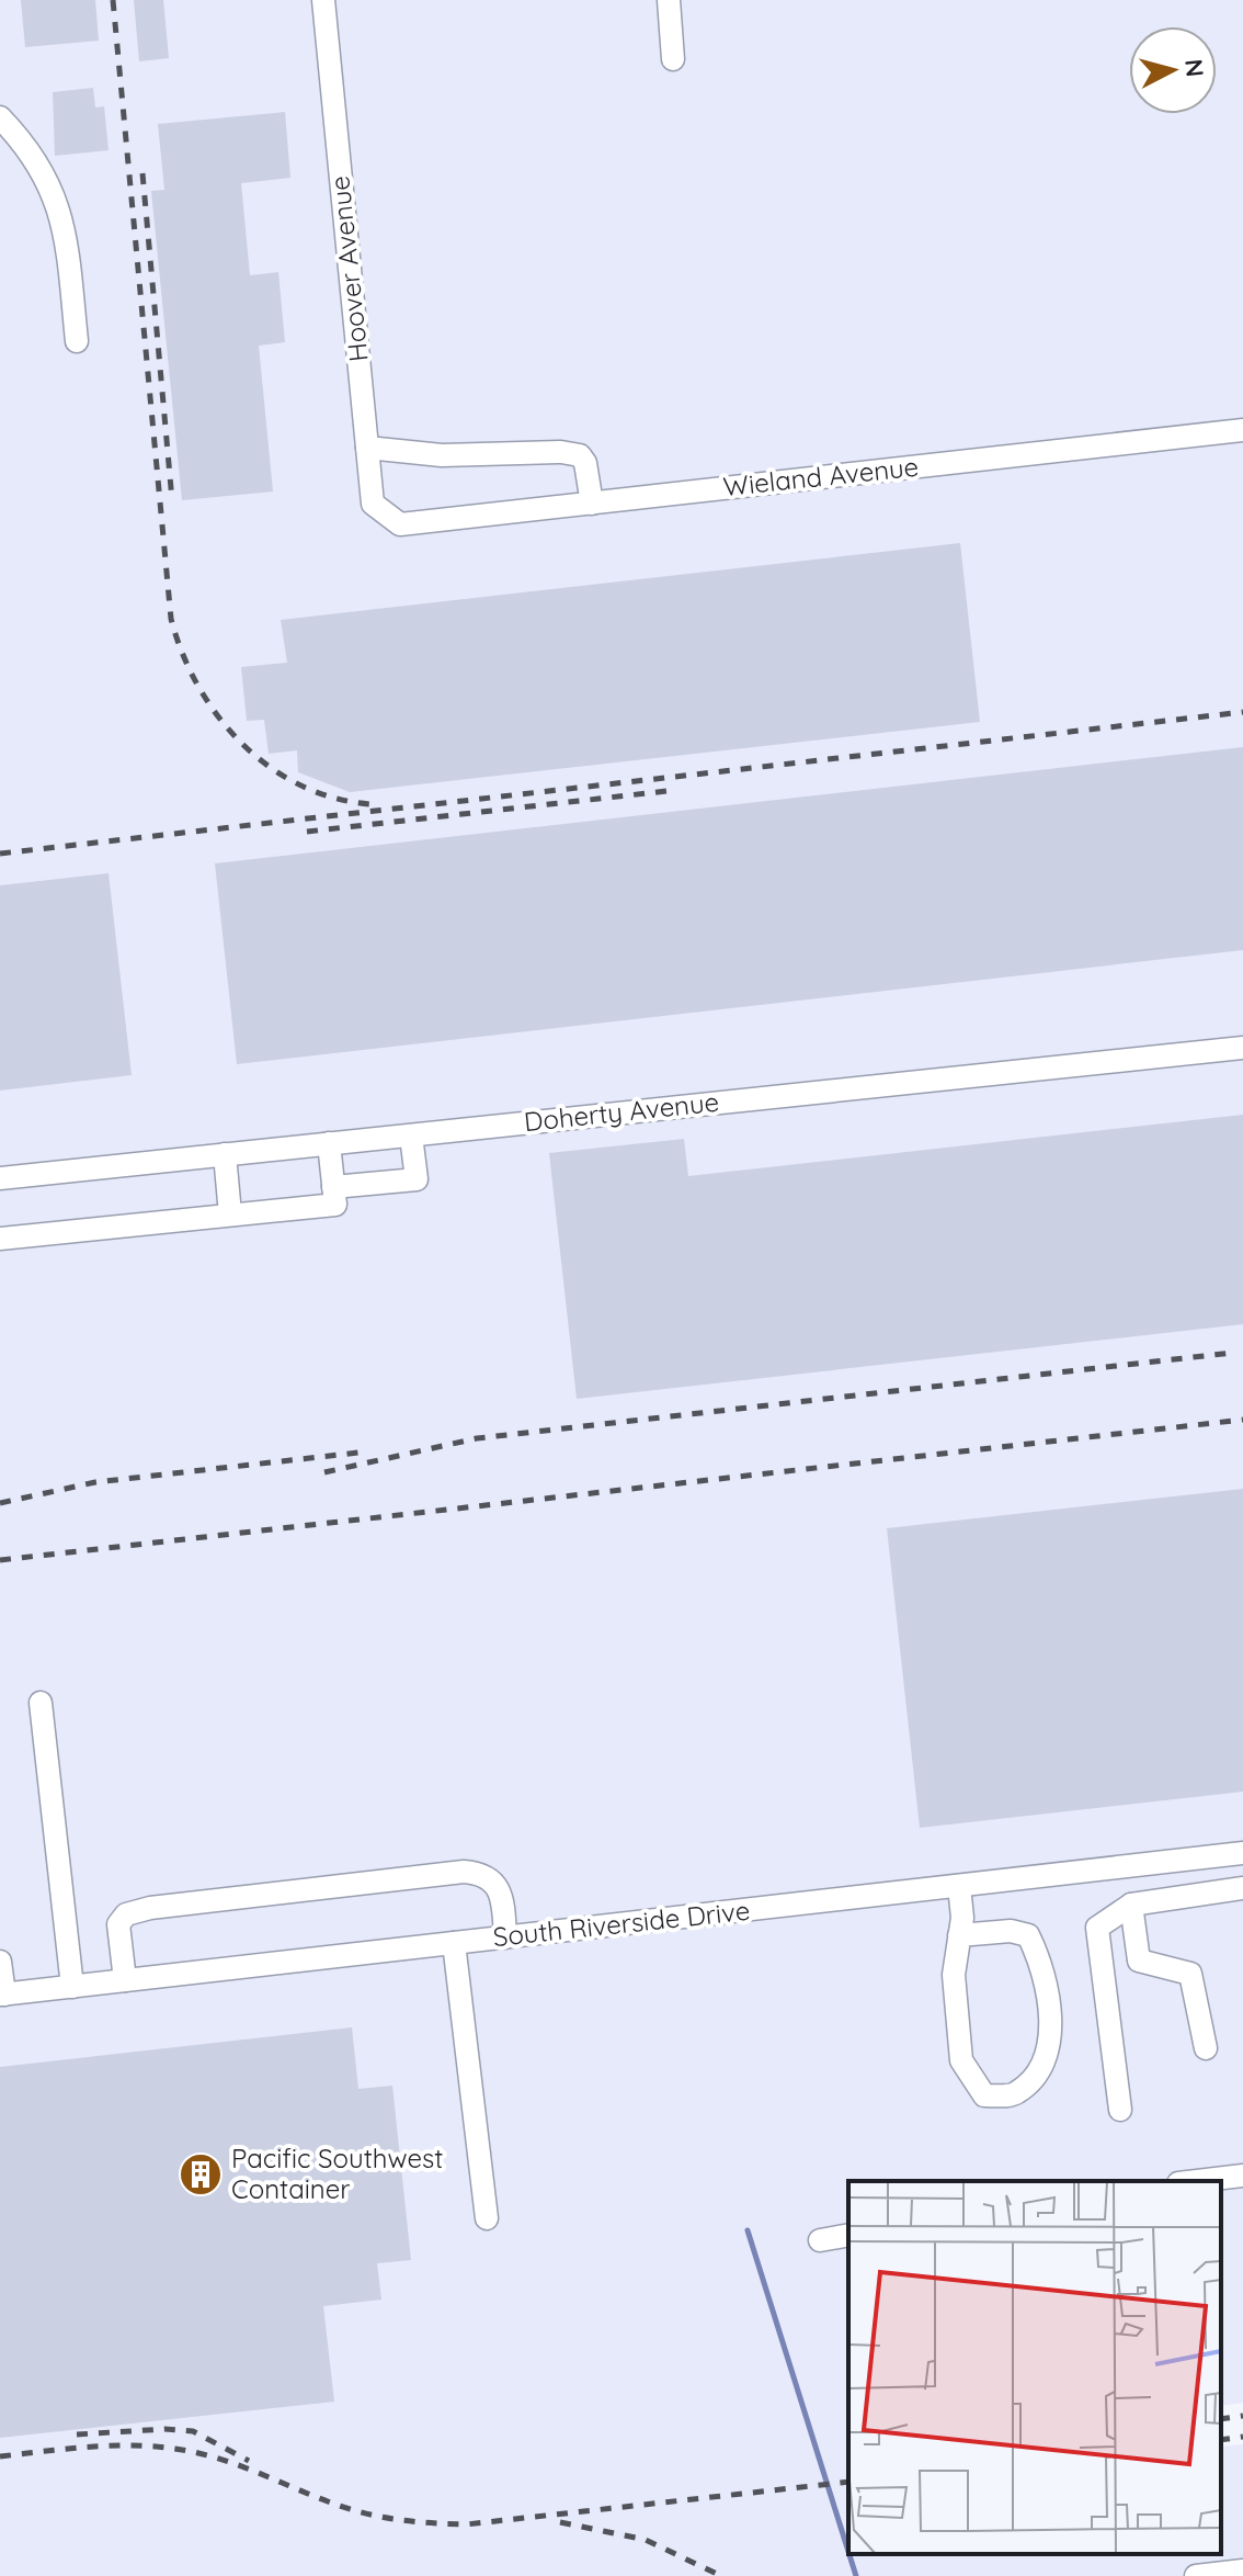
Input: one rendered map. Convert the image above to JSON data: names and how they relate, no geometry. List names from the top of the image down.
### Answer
{
  "streets": {
    "street": [
      "Hoover Avenue",
      "Wieland Avenue",
      "Doherty Avenue",
      "South Riverside Drive"
    ]
  },
  "crossings": [
    ["Hoover Avenue", "Wieland Avenue"]
  ],
  "places": {
    "building": ["Pacific Southwest Container"]
  },
  "north": "right"
}
